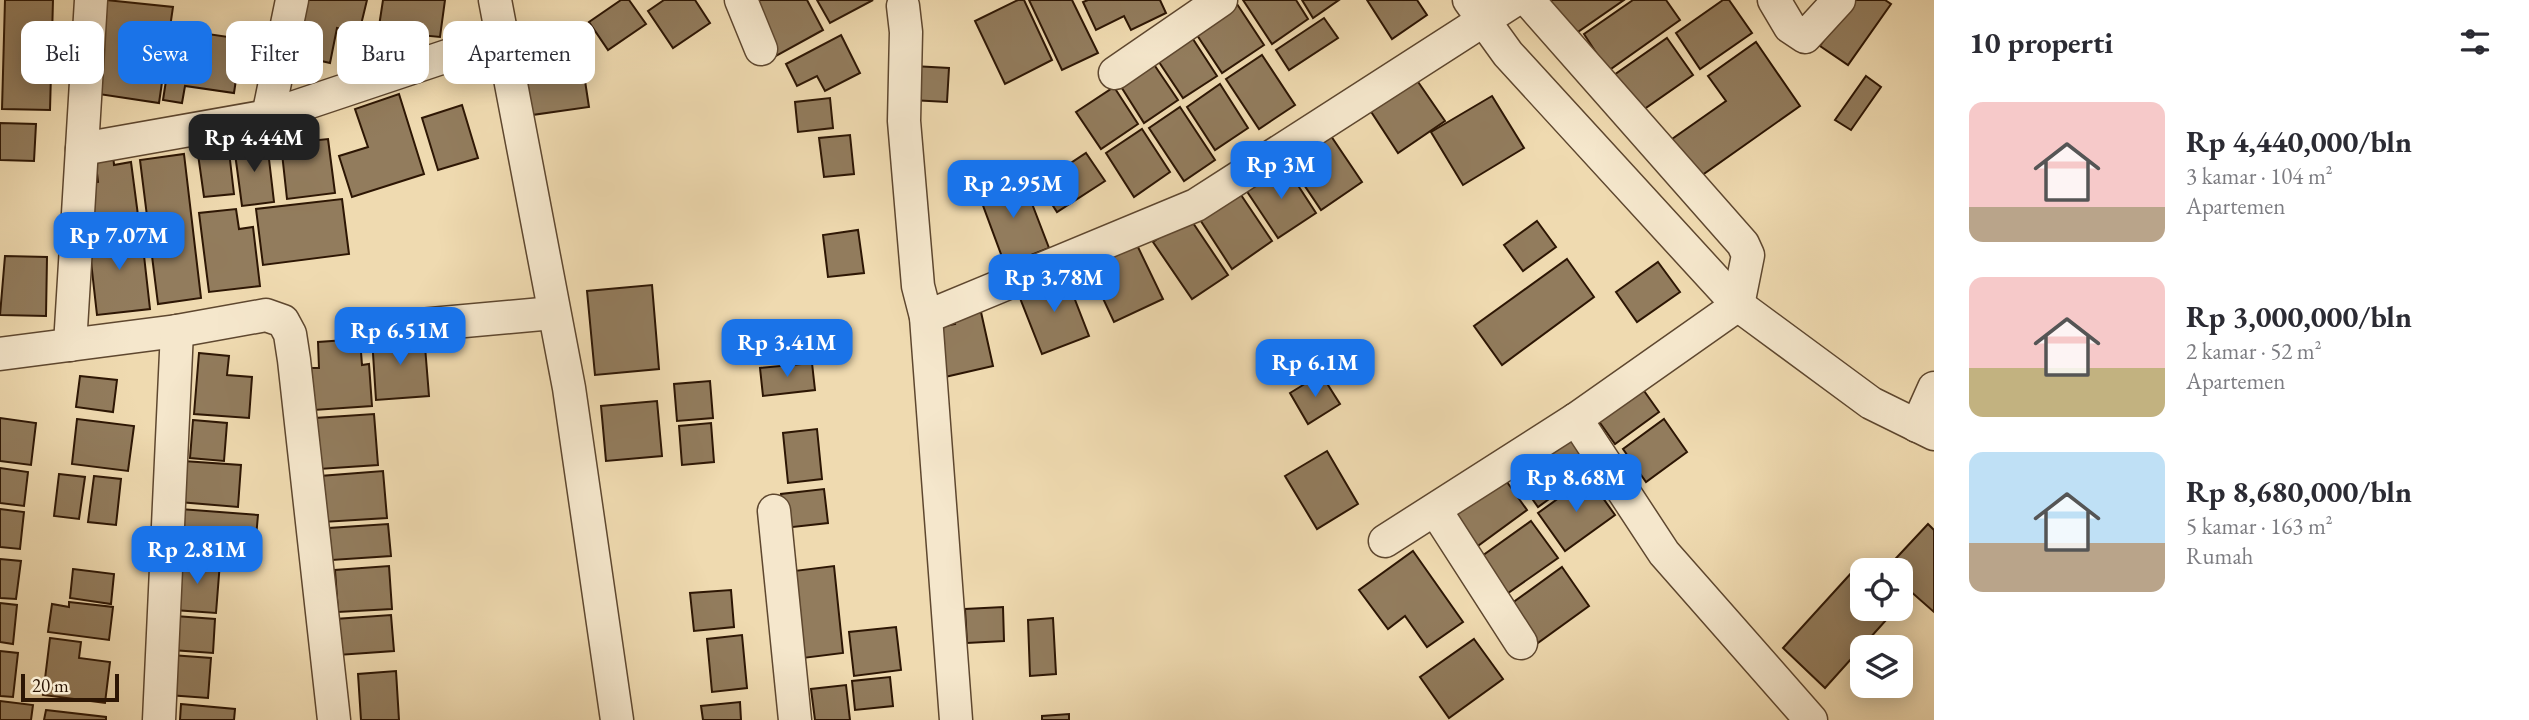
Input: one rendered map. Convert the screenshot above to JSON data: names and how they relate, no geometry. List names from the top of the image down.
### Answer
{
  "scale_bar": "20 m",
  "page": {
    "heading": "10 properti",
    "chip": [
      "Beli",
      "Sewa",
      "Filter",
      "Baru",
      "Apartemen"
    ],
    "list": [
      {
        "name": "Rp 4,440,000/bln",
        "note": "3 kamar · 104 m² · Apartemen"
      },
      {
        "name": "Rp 3,000,000/bln",
        "note": "2 kamar · 52 m² · Apartemen"
      },
      {
        "name": "Rp 8,680,000/bln",
        "note": "5 kamar · 163 m² · Rumah"
      }
    ],
    "price": [
      "Rp 4.44M",
      "Rp 3M",
      "Rp 2.95M",
      "Rp 7.07M",
      "Rp 3.78M",
      "Rp 6.51M",
      "Rp 3.41M",
      "Rp 6.1M",
      "Rp 8.68M",
      "Rp 2.81M"
    ],
    "scale": "20 m"
  }
}
